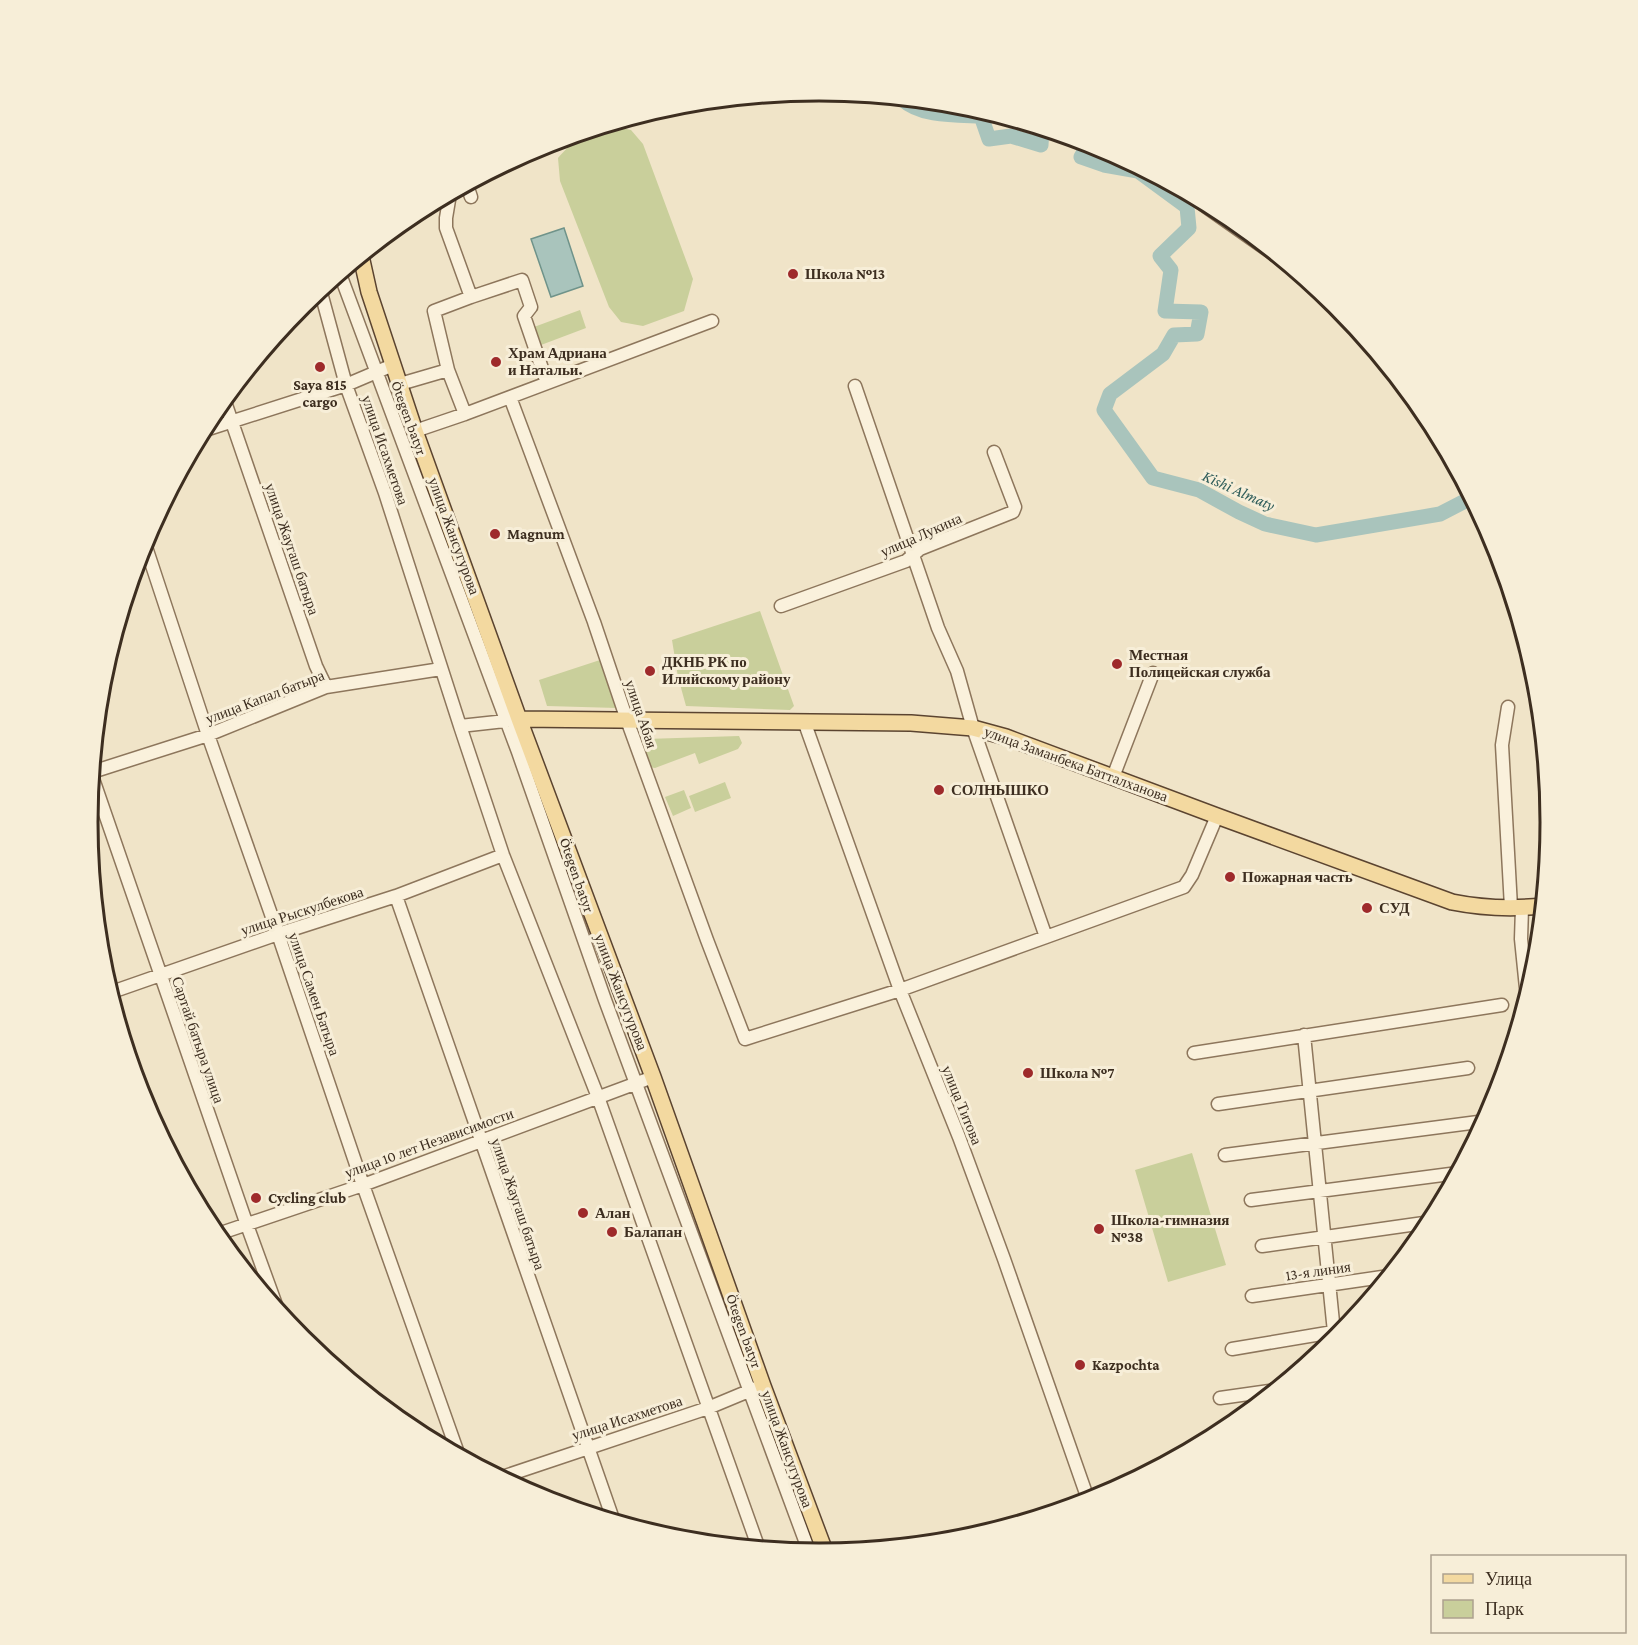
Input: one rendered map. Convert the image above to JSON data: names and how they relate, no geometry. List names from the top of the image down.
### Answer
{
  "streets": {
    "main road": ["улица Жансугурова", "улица Заманбека Батталханова"],
    "street": [
      "Ötegen batyr",
      "улица Исахметова",
      "улица Лукина",
      "улица Жаугаш батыра",
      "улица Капал батыра",
      "улица Абая",
      "улица Рыскулбекова",
      "улица Самен Батыра",
      "Сартай батыра улица",
      "улица Титова",
      "улица 10 лет Независимости",
      "13-я линия"
    ]
  },
  "crossings": [
    ["улица Исахметова", "улица Жансугурова"],
    ["улица Исахметова", "улица Жаугаш батыра"],
    ["улица Исахметова", "улица Капал батыра"],
    ["улица Жансугурова", "улица Заманбека Батталханова"],
    ["улица Жансугурова", "улица 10 лет Независимости"],
    ["улица Жаугаш батыра", "улица Капал батыра"],
    ["улица Жаугаш батыра", "улица Рыскулбекова"],
    ["улица Жаугаш батыра", "улица 10 лет Независимости"],
    ["улица Капал батыра", "улица Самен Батыра"],
    ["улица Абая", "улица Заманбека Батталханова"],
    ["улица Абая", "улица Титова"],
    ["улица Заманбека Батталханова", "улица Титова"],
    ["улица Рыскулбекова", "улица Самен Батыра"],
    ["улица Рыскулбекова", "Сартай батыра улица"],
    ["улица Самен Батыра", "улица 10 лет Независимости"],
    ["Сартай батыра улица", "улица 10 лет Независимости"]
  ],
  "water": ["Kіshі Almaty"],
  "places": [
    "Школа №13",
    "Храм Адриана и Натальи.",
    "Saya 815 cargo",
    "Magnum",
    "Местная Полицейская служба",
    "ДКНБ РК по Илийскому району",
    "СОЛНЫШКО",
    "Пожарная часть",
    "СУД",
    "Школа №7",
    "Cycling club",
    "Алан",
    "Школа-гимназия №38",
    "Балапан",
    "Kazpochta"
  ],
  "legend": ["Улица", "Парк"]
}
